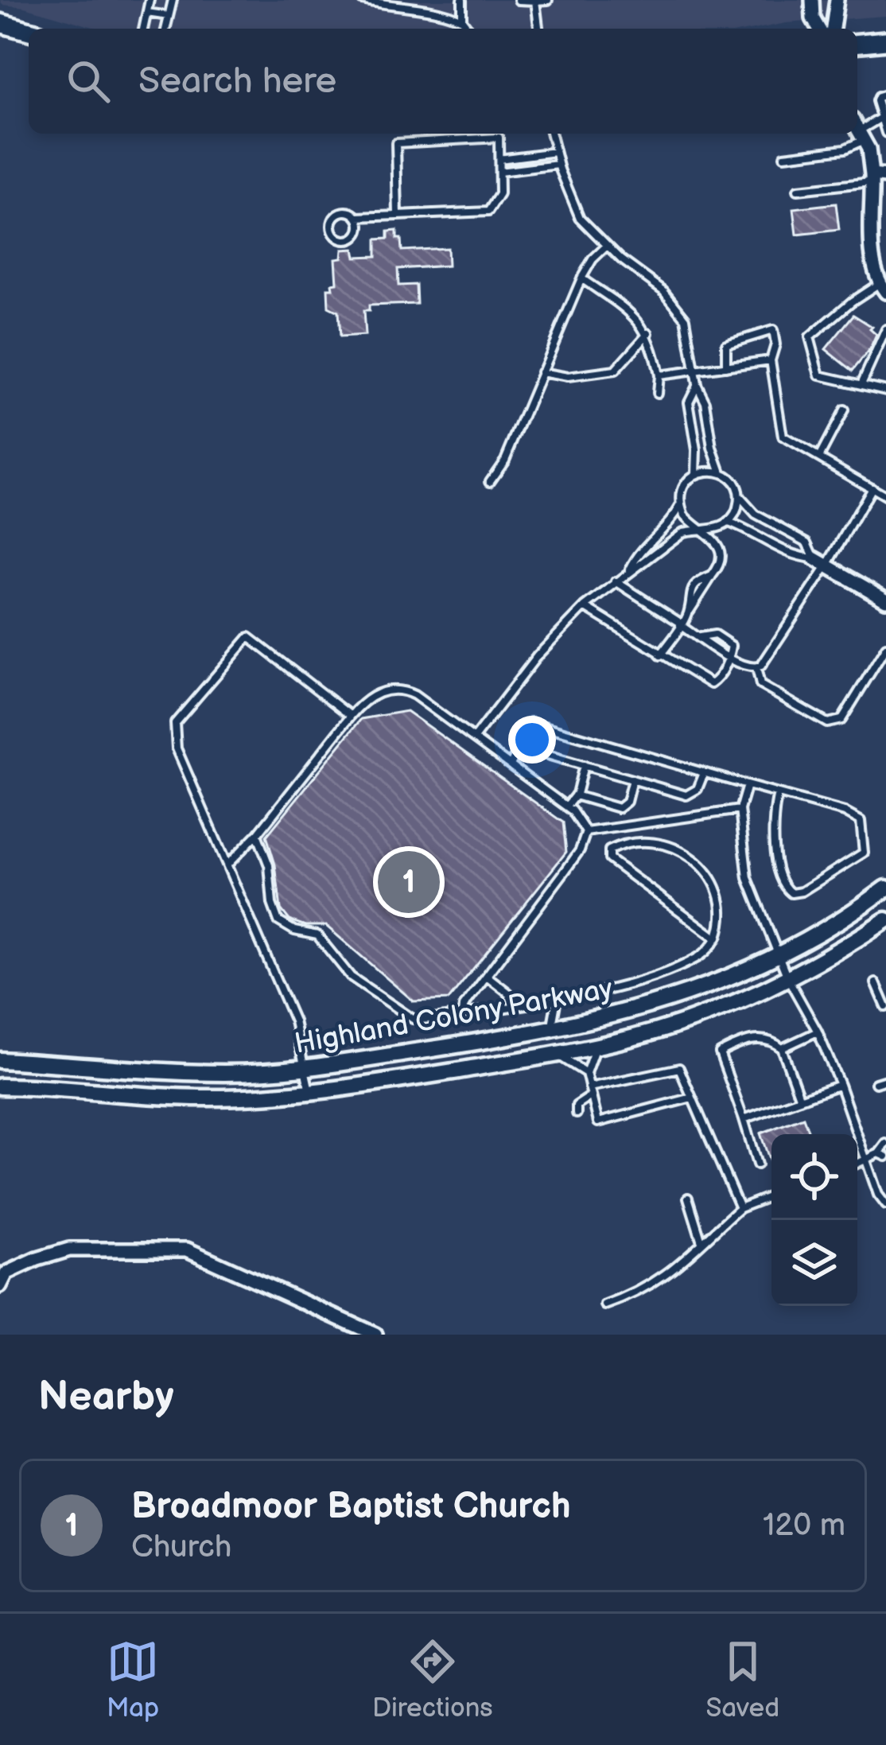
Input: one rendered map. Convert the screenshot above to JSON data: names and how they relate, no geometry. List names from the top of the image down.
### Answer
{
  "streets": {
    "street": ["Highland Colony Parkway"]
  },
  "page": {
    "search": "Search here",
    "pins": "1",
    "heading": "Nearby",
    "list": [
      {
        "mark": "1",
        "name": "Broadmoor Baptist Church",
        "note": "Church",
        "value": "120 m"
      }
    ],
    "nav": ["Map", "Directions", "Saved"]
  }
}
